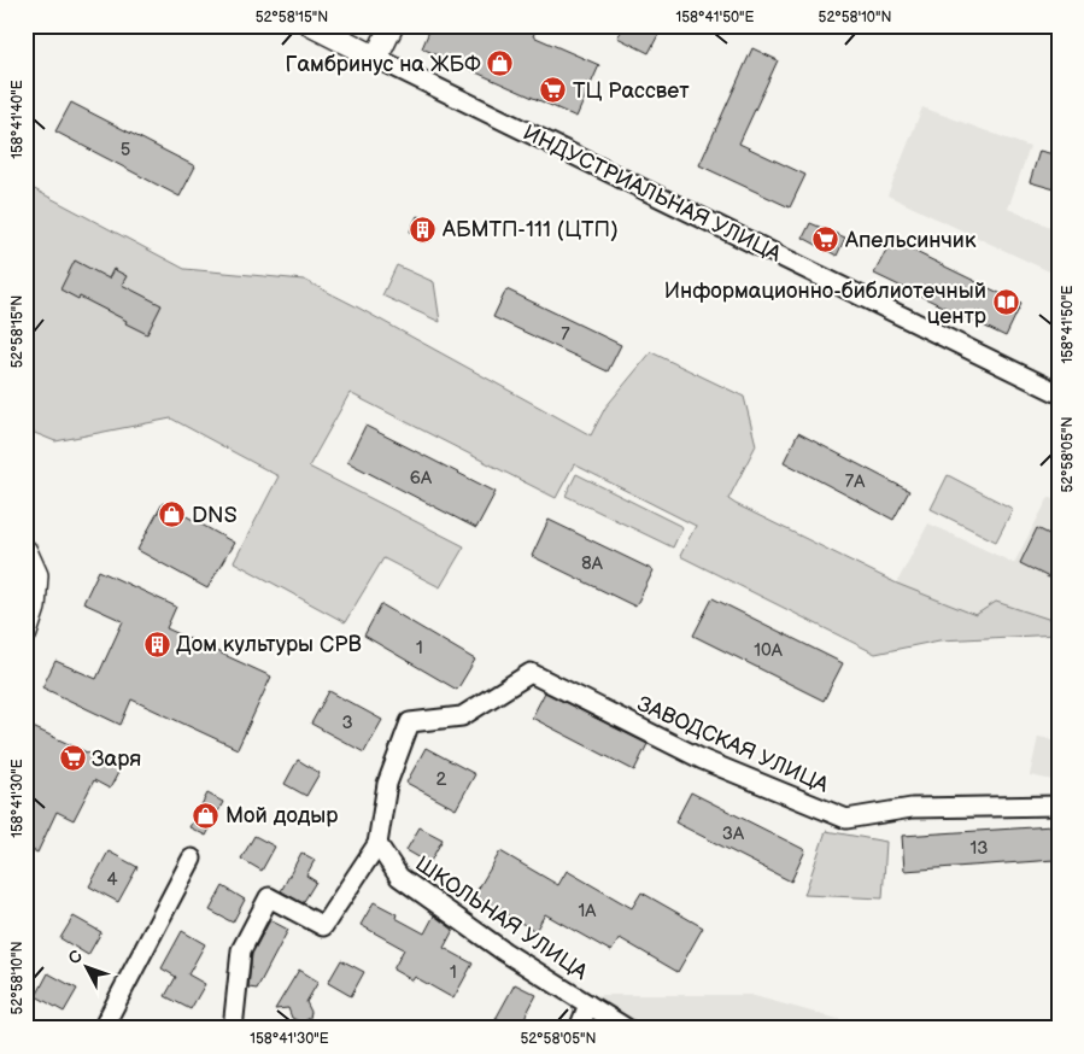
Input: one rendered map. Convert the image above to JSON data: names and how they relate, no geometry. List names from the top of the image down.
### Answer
{
  "streets": {
    "street": ["ИНДУСТРИАЛЬНАЯ УЛИЦА", "ЗАВОДСКАЯ УЛИЦА", "ШКОЛЬНАЯ УЛИЦА"]
  },
  "crossings": [
    ["ЗАВОДСКАЯ УЛИЦА", "ШКОЛЬНАЯ УЛИЦА"]
  ],
  "places": {
    "shop": ["Гамбринус на ЖБФ", "DNS", "Мой додыр"],
    "supermarket": ["ТЦ Рассвет", "Апельсинчик", "Заря"],
    "building": ["АБМТП-111 (ЦТП)", "Дом культуры СРВ"],
    "library": ["Информационно-библиотечный центр"]
  },
  "house_numbers": [
    "5",
    "7",
    "6А",
    "7А",
    "8А",
    "1",
    "10А",
    "3",
    "2",
    "3А",
    "13",
    "4",
    "1А",
    "1"
  ],
  "north": "top left",
  "coordinates": [
    "52°58'15\"N",
    "158°41'50\"E",
    "52°58'10\"N",
    "158°41'40\"E",
    "52°58'05\"N",
    "158°41'30\"E"
  ]
}
